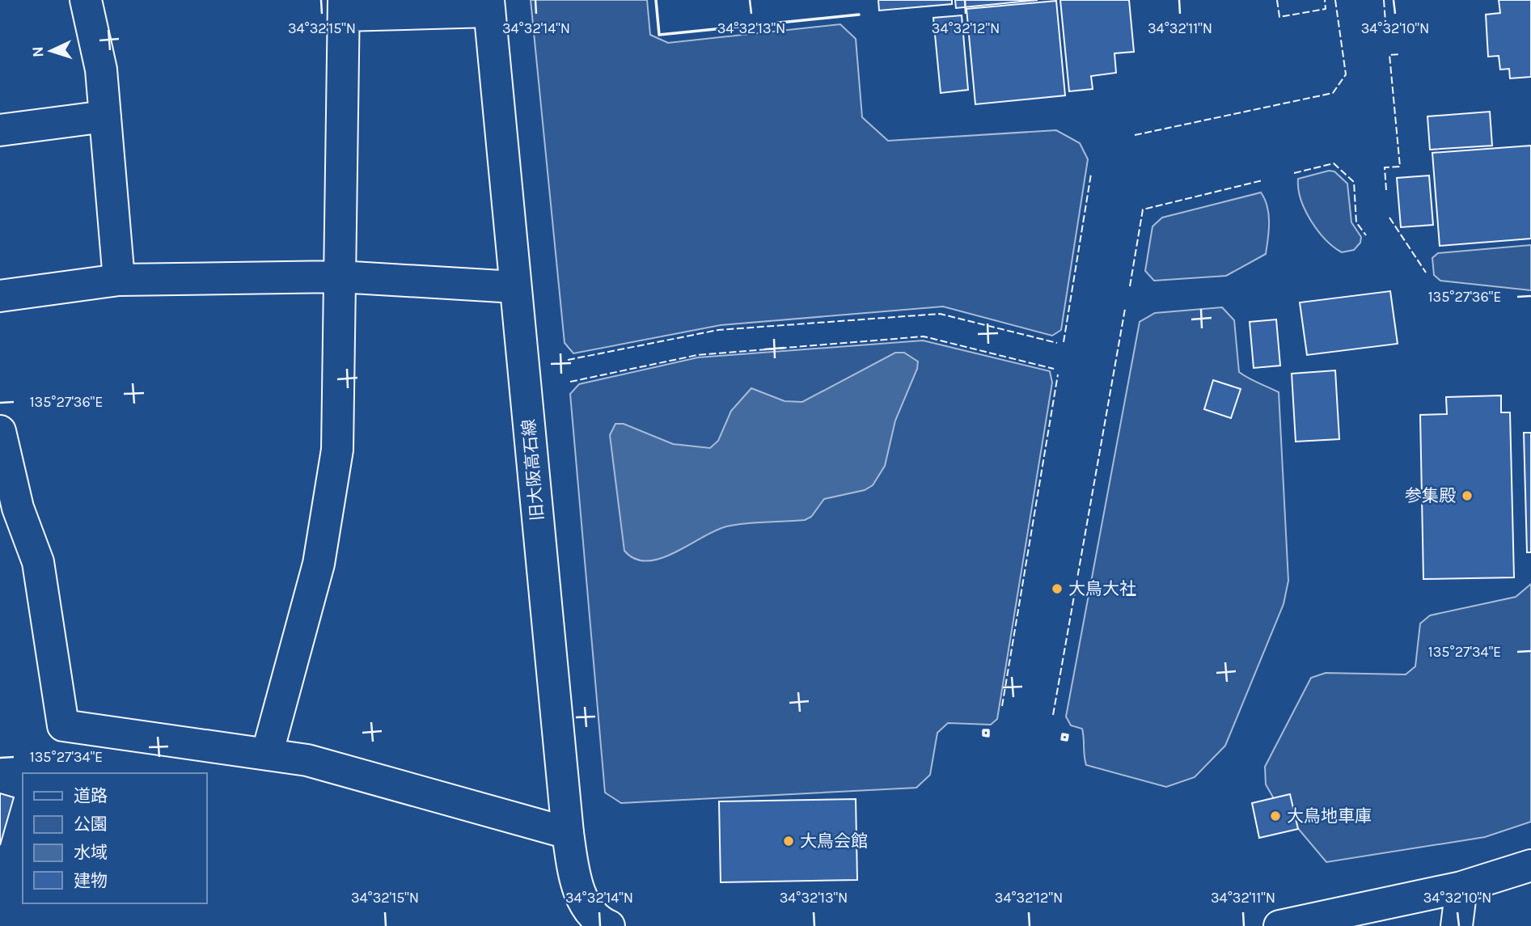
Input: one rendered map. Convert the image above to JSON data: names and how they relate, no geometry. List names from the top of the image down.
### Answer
{
  "streets": {
    "street": ["旧大阪高石線"]
  },
  "places": [
    "参集殿",
    "大鳥大社",
    "大鳥地車庫",
    "大鳥会館"
  ],
  "legend": [
    "道路",
    "公園",
    "水域",
    "建物"
  ],
  "north": "left",
  "coordinates": [
    "34°32'15\"N",
    "34°32'14\"N",
    "34°32'13\"N",
    "34°32'12\"N",
    "34°32'11\"N",
    "34°32'10\"N",
    "135°27'36\"E",
    "135°27'34\"E"
  ]
}
